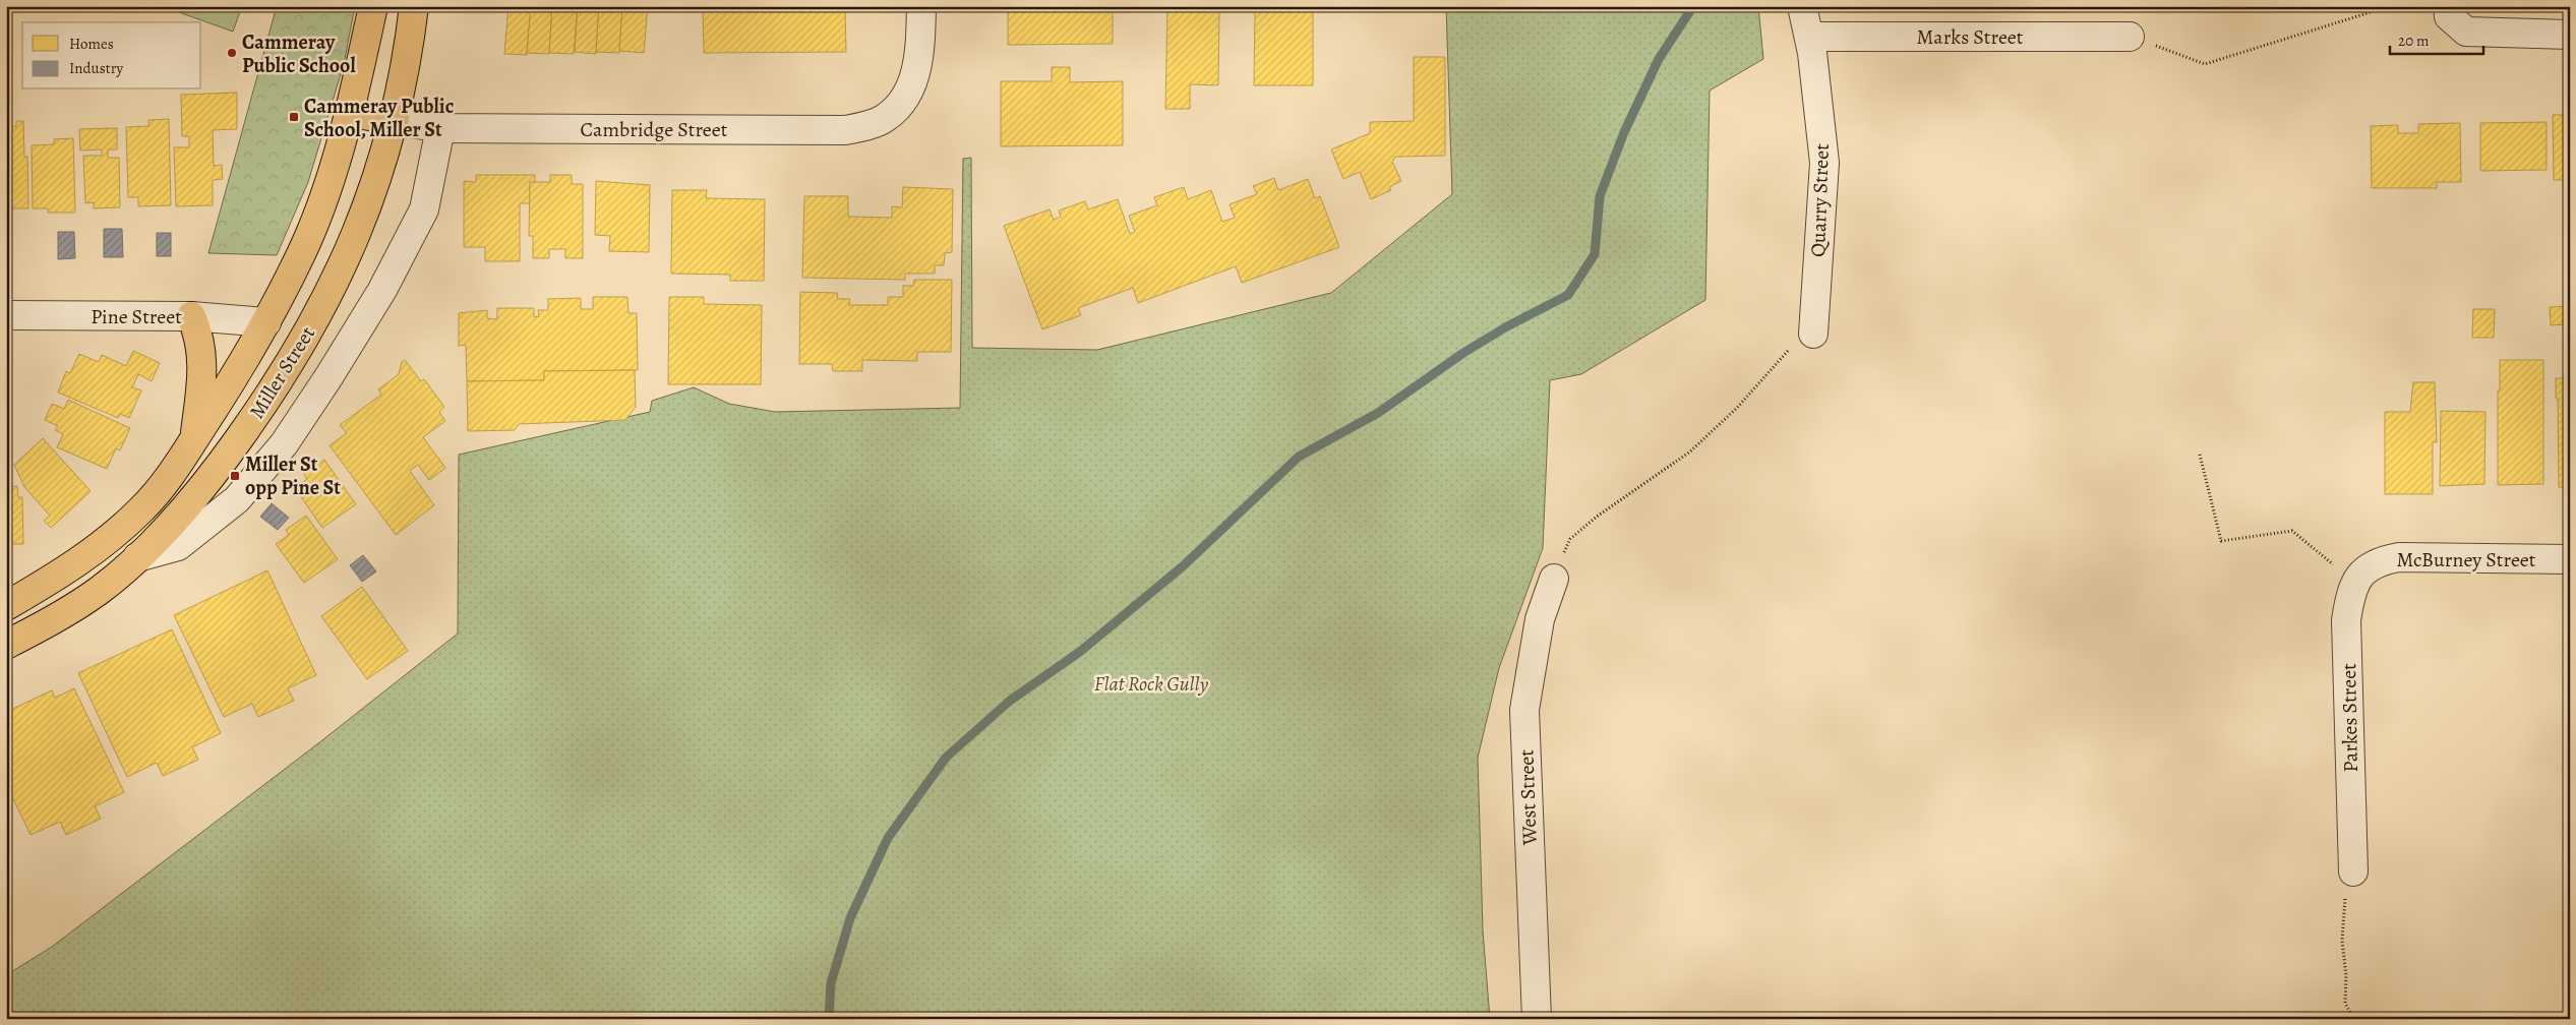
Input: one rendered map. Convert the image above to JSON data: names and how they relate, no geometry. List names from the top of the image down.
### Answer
{
  "streets": {
    "main road": ["Miller Street"],
    "street": [
      "Marks Street",
      "Cambridge Street",
      "Quarry Street",
      "Pine Street",
      "McBurney Street",
      "Parkes Street",
      "West Street"
    ]
  },
  "crossings": [
    ["Marks Street", "Quarry Street"],
    ["Cambridge Street", "Miller Street"],
    ["Pine Street", "Miller Street"],
    ["McBurney Street", "Parkes Street"]
  ],
  "parks": ["Flat Rock Gully"],
  "places": {
    "other": ["Cammeray Public School"],
    "transit": ["Cammeray Public School, Miller St", "Miller St opp Pine St"]
  },
  "legend": ["Homes", "Industry"],
  "scale_bar": "20 m"
}
